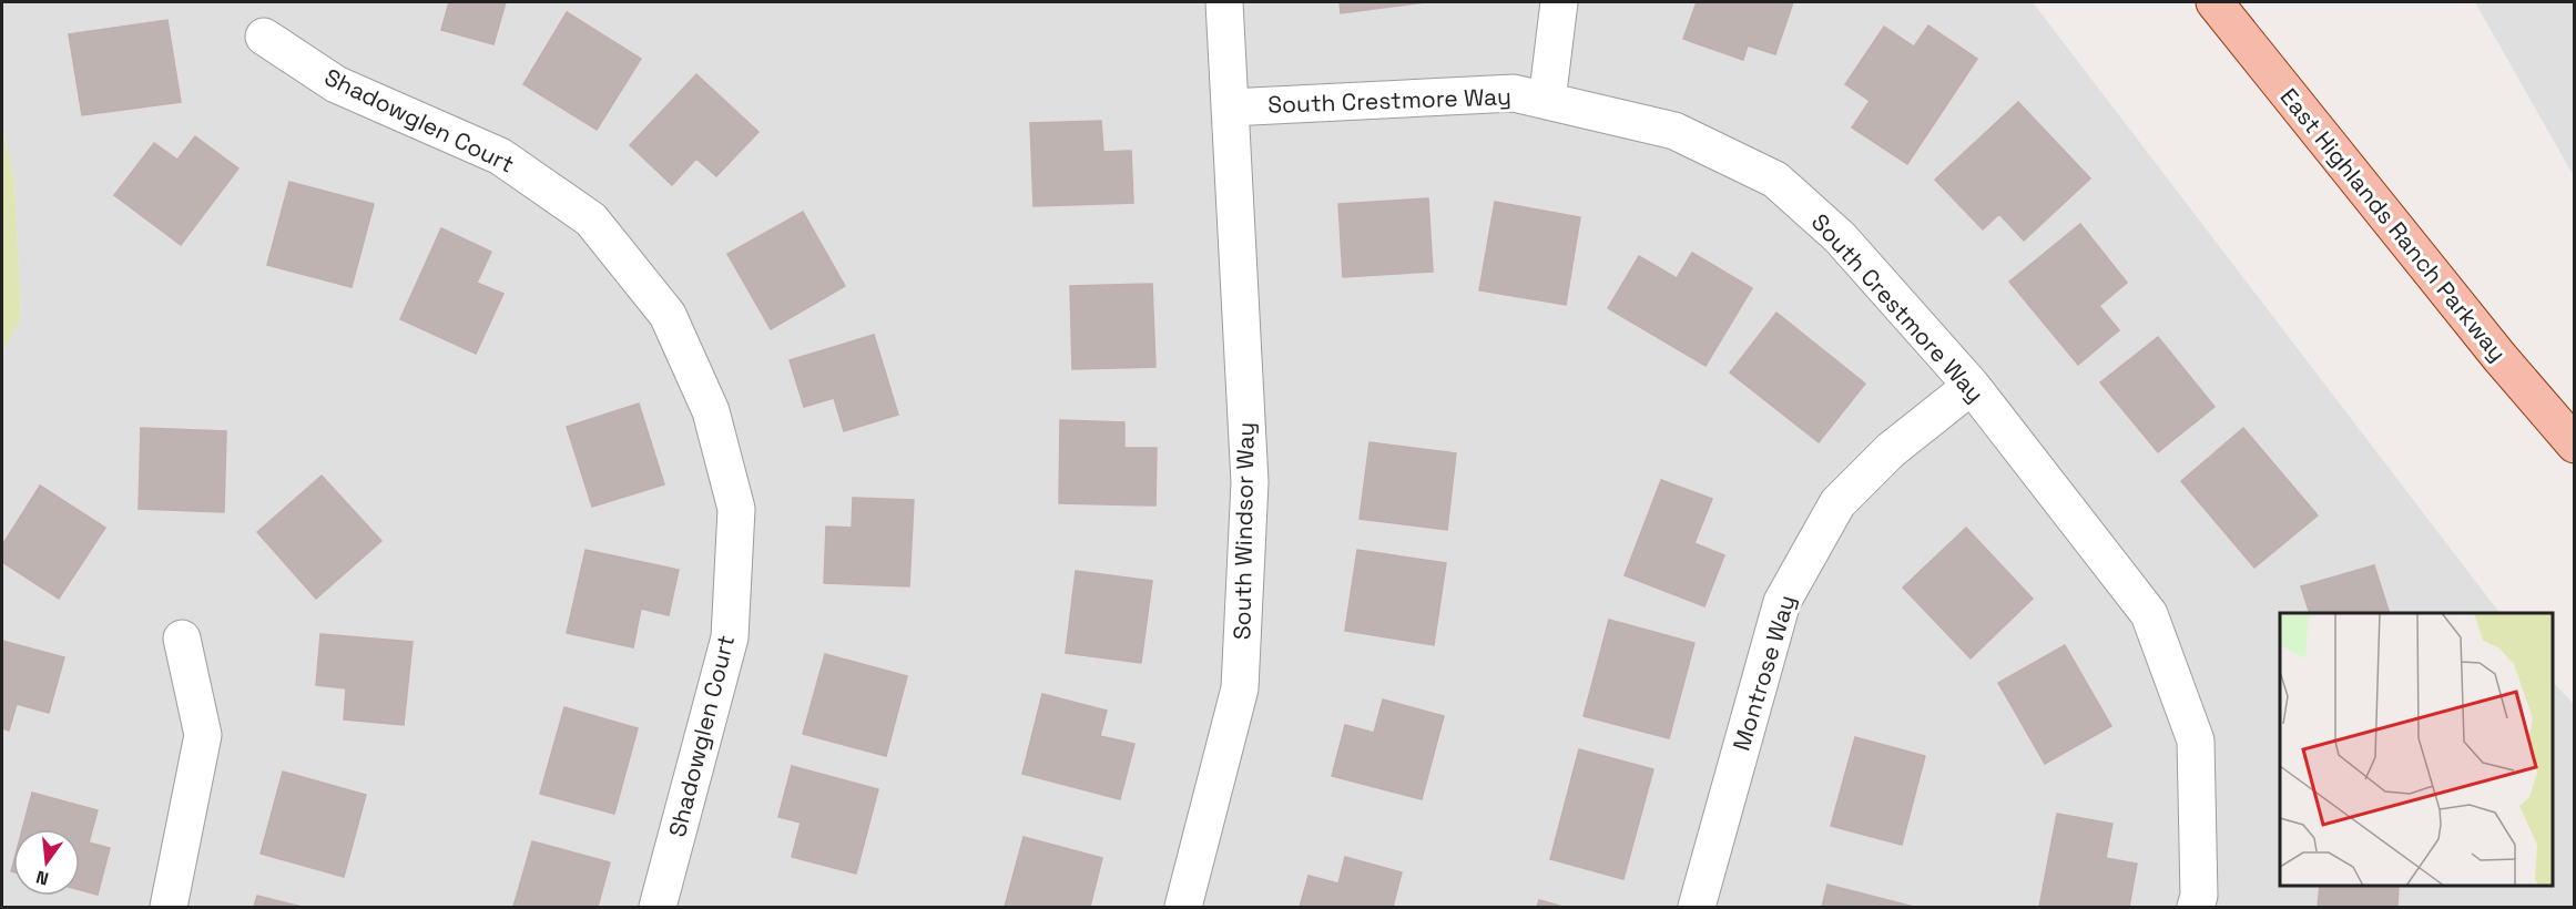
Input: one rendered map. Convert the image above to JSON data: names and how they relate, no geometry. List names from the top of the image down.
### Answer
{
  "streets": {
    "main road": ["East Highlands Ranch Parkway"],
    "street": [
      "South Crestmore Way",
      "Shadowglen Court",
      "South Windsor Way",
      "Montrose Way"
    ]
  },
  "crossings": [
    ["South Crestmore Way", "South Windsor Way"],
    ["South Crestmore Way", "Montrose Way"]
  ],
  "north": "bottom"
}
